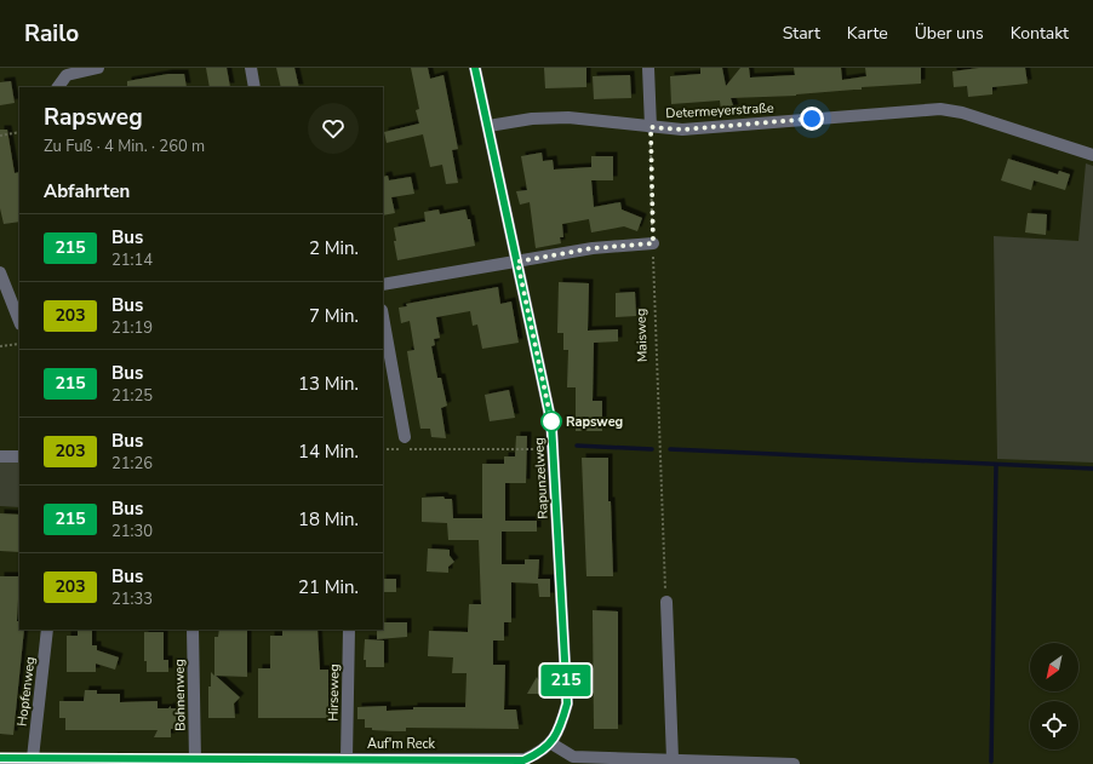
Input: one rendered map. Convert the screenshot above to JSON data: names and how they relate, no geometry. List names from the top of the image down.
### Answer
{
  "streets": {
    "street": [
      "Determeyerstraße",
      "Rapunzelweg",
      "Hopfenweg",
      "Hirseweg",
      "Bohnenweg",
      "Auf'm Reck"
    ],
    "path": ["Maisweg"]
  },
  "crossings": [
    ["Determeyerstraße", "Maisweg"],
    ["Determeyerstraße", "Rapunzelweg"],
    ["Rapunzelweg", "Auf'm Reck"],
    ["Hopfenweg", "Auf'm Reck"],
    ["Hirseweg", "Auf'm Reck"],
    ["Bohnenweg", "Auf'm Reck"]
  ],
  "places": ["Rapsweg"],
  "lines": ["bus line 215"],
  "north": "bottom left",
  "page": {
    "header": "Railo",
    "nav": [
      "Start",
      "Karte",
      "Über uns",
      "Kontakt"
    ],
    "on_map": "215",
    "heading": [
      ["Rapsweg", "Zu Fuß · 4 Min. · 260 m"],
      "Abfahrten"
    ],
    "list": [
      {
        "mark": "215",
        "name": "Bus",
        "note": "21:14",
        "value": "2 Min."
      },
      {
        "mark": "203",
        "name": "Bus",
        "note": "21:19",
        "value": "7 Min."
      },
      {
        "mark": "215",
        "name": "Bus",
        "note": "21:25",
        "value": "13 Min."
      },
      {
        "mark": "203",
        "name": "Bus",
        "note": "21:26",
        "value": "14 Min."
      },
      {
        "mark": "215",
        "name": "Bus",
        "note": "21:30",
        "value": "18 Min."
      },
      {
        "mark": "203",
        "name": "Bus",
        "note": "21:33",
        "value": "21 Min."
      }
    ]
  }
}
